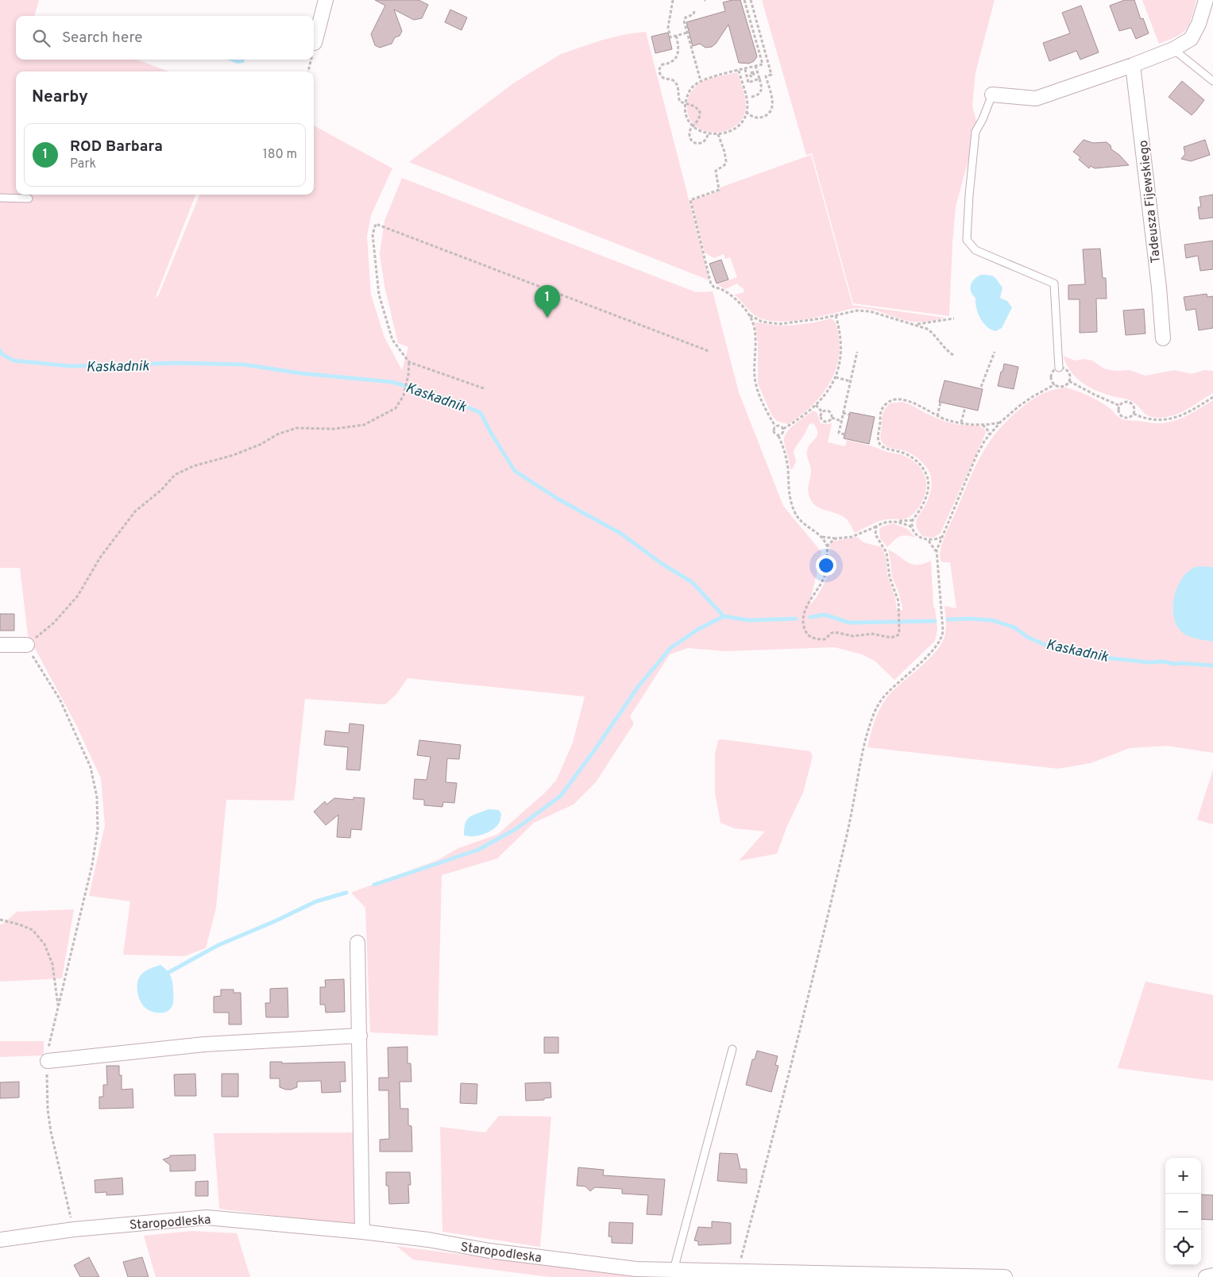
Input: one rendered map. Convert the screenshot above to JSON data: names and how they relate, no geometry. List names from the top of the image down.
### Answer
{
  "streets": {
    "street": ["Tadeusza Fijewskiego", "Staropodleska"]
  },
  "water": ["Kaskadnik"],
  "page": {
    "search": "Search here",
    "heading": "Nearby",
    "list": [
      {
        "mark": "1",
        "name": "ROD Barbara",
        "note": "Park",
        "value": "180 m"
      }
    ],
    "pins": "1",
    "map_buttons": ["+", "−"]
  }
}
